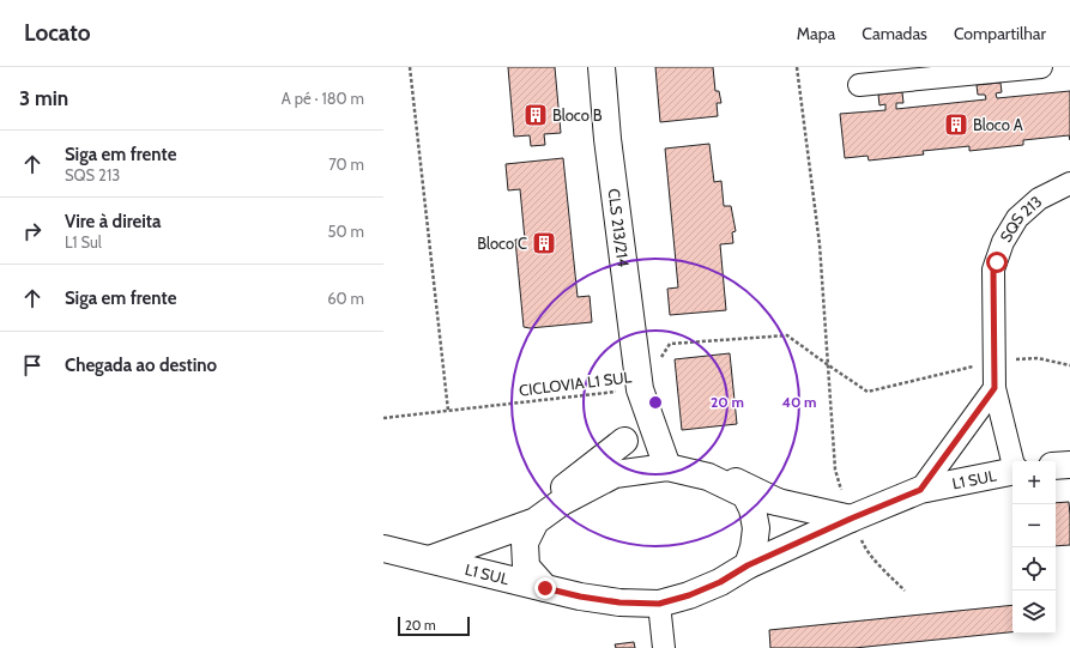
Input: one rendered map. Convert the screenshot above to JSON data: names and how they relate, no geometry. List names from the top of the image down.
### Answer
{
  "streets": {
    "street": ["SQS 213", "CLS 213/214", "L1 SUL"],
    "path": ["CICLOVIA L1 SUL"]
  },
  "crossings": [
    ["SQS 213", "CICLOVIA L1 SUL"],
    ["CLS 213/214", "CICLOVIA L1 SUL"]
  ],
  "places": {
    "building": ["Bloco B", "Bloco A", "Bloco C"]
  },
  "scale_bar": "20 m",
  "page": {
    "header": "Locato",
    "nav": ["Mapa", "Camadas", "Compartilhar"],
    "heading": ["3 min", "A pé · 180 m"],
    "list": [
      ["Siga em frente", "SQS 213", "70 m"],
      ["Vire à direita", "L1 Sul", "50 m"],
      ["Siga em frente", "60 m"],
      "Chegada ao destino"
    ],
    "map_buttons": ["+", "−"],
    "scale": "20 m"
  },
  "rings": ["20 m", "40 m"]
}
